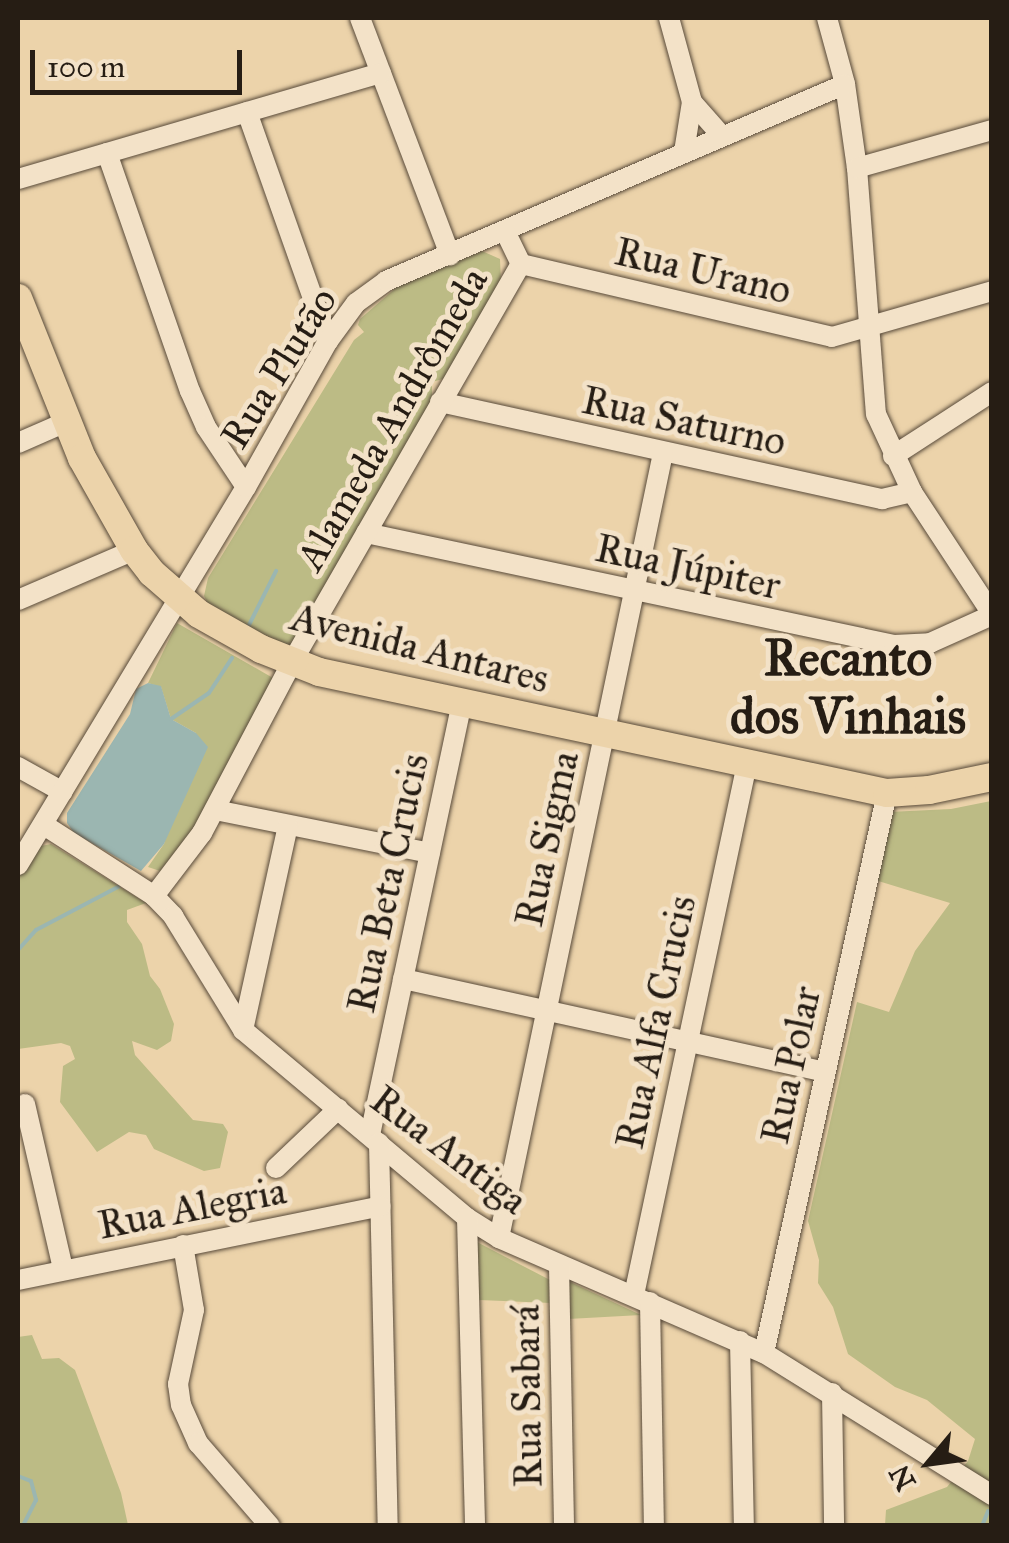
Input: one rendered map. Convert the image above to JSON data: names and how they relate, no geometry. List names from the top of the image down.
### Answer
{
  "streets": {
    "main road": ["Avenida Antares"],
    "street": [
      "Rua Urano",
      "Rua Plutão",
      "Alameda Andrômeda",
      "Rua Saturno",
      "Rua Júpiter",
      "Rua Sigma",
      "Rua Beta Crucis",
      "Rua Alfa Crucis",
      "Rua Polar",
      "Rua Antiga",
      "Rua Alegria",
      "Rua Sabará"
    ]
  },
  "crossings": [
    ["Rua Urano", "Alameda Andrômeda"],
    ["Rua Plutão", "Alameda Andrômeda"],
    ["Rua Plutão", "Avenida Antares"],
    ["Rua Plutão", "Rua Antiga"],
    ["Alameda Andrômeda", "Rua Saturno"],
    ["Alameda Andrômeda", "Rua Júpiter"],
    ["Alameda Andrômeda", "Avenida Antares"],
    ["Alameda Andrômeda", "Rua Antiga"],
    ["Rua Saturno", "Rua Sigma"],
    ["Rua Júpiter", "Rua Sigma"],
    ["Avenida Antares", "Rua Sigma"],
    ["Avenida Antares", "Rua Beta Crucis"],
    ["Avenida Antares", "Rua Alfa Crucis"],
    ["Avenida Antares", "Rua Polar"],
    ["Rua Sigma", "Rua Antiga"],
    ["Rua Beta Crucis", "Rua Antiga"],
    ["Rua Beta Crucis", "Rua Alegria"],
    ["Rua Alfa Crucis", "Rua Antiga"],
    ["Rua Polar", "Rua Antiga"],
    ["Rua Antiga", "Rua Sabará"]
  ],
  "districts": ["Recanto dos Vinhais"],
  "scale_bar": "100 m",
  "north": "bottom left"
}
